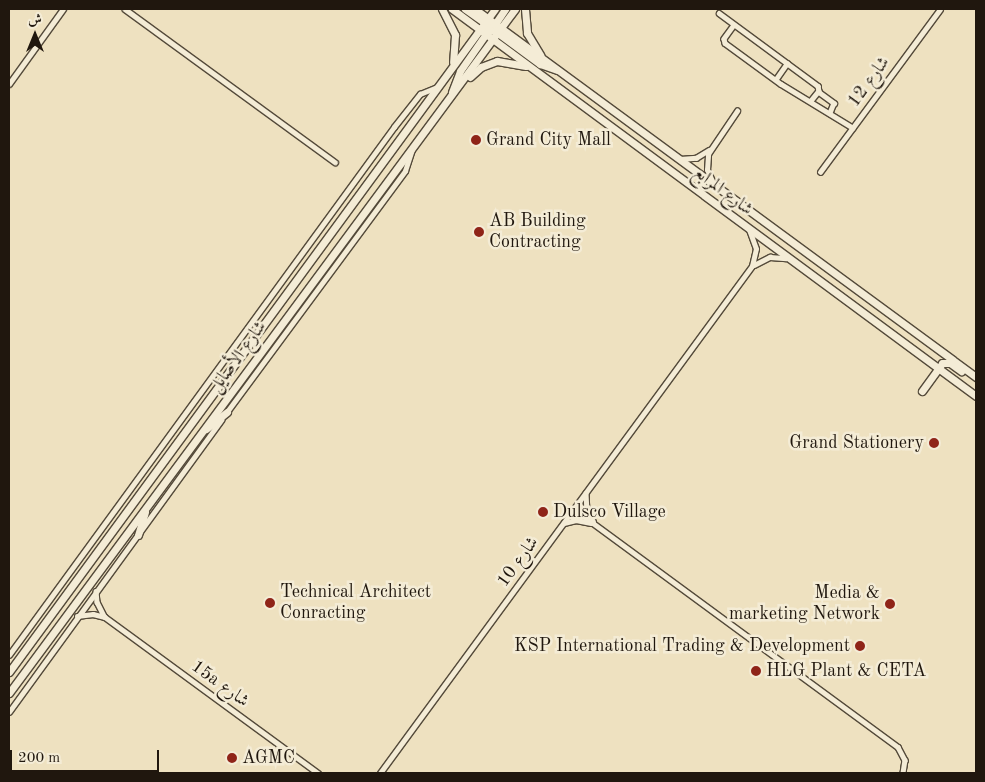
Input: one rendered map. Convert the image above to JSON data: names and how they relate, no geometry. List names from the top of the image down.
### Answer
{
  "streets": {
    "main road": ["شارع المرابع", "شارع الأصايل"],
    "street": ["شارع 12", "شارع 10", "15a شارع"]
  },
  "crossings": [
    ["شارع المرابع", "شارع الأصايل"],
    ["شارع المرابع", "شارع 10"]
  ],
  "places": [
    "Grand City Mall",
    "AB Building Contracting",
    "Grand Stationery",
    "Dulsco Village",
    "Technical Architect Conracting",
    "Media & marketing Network",
    "KSP International Trading & Development",
    "HLG Plant & CETA",
    "AGMC"
  ],
  "scale_bar": "200 m",
  "north": "top"
}
